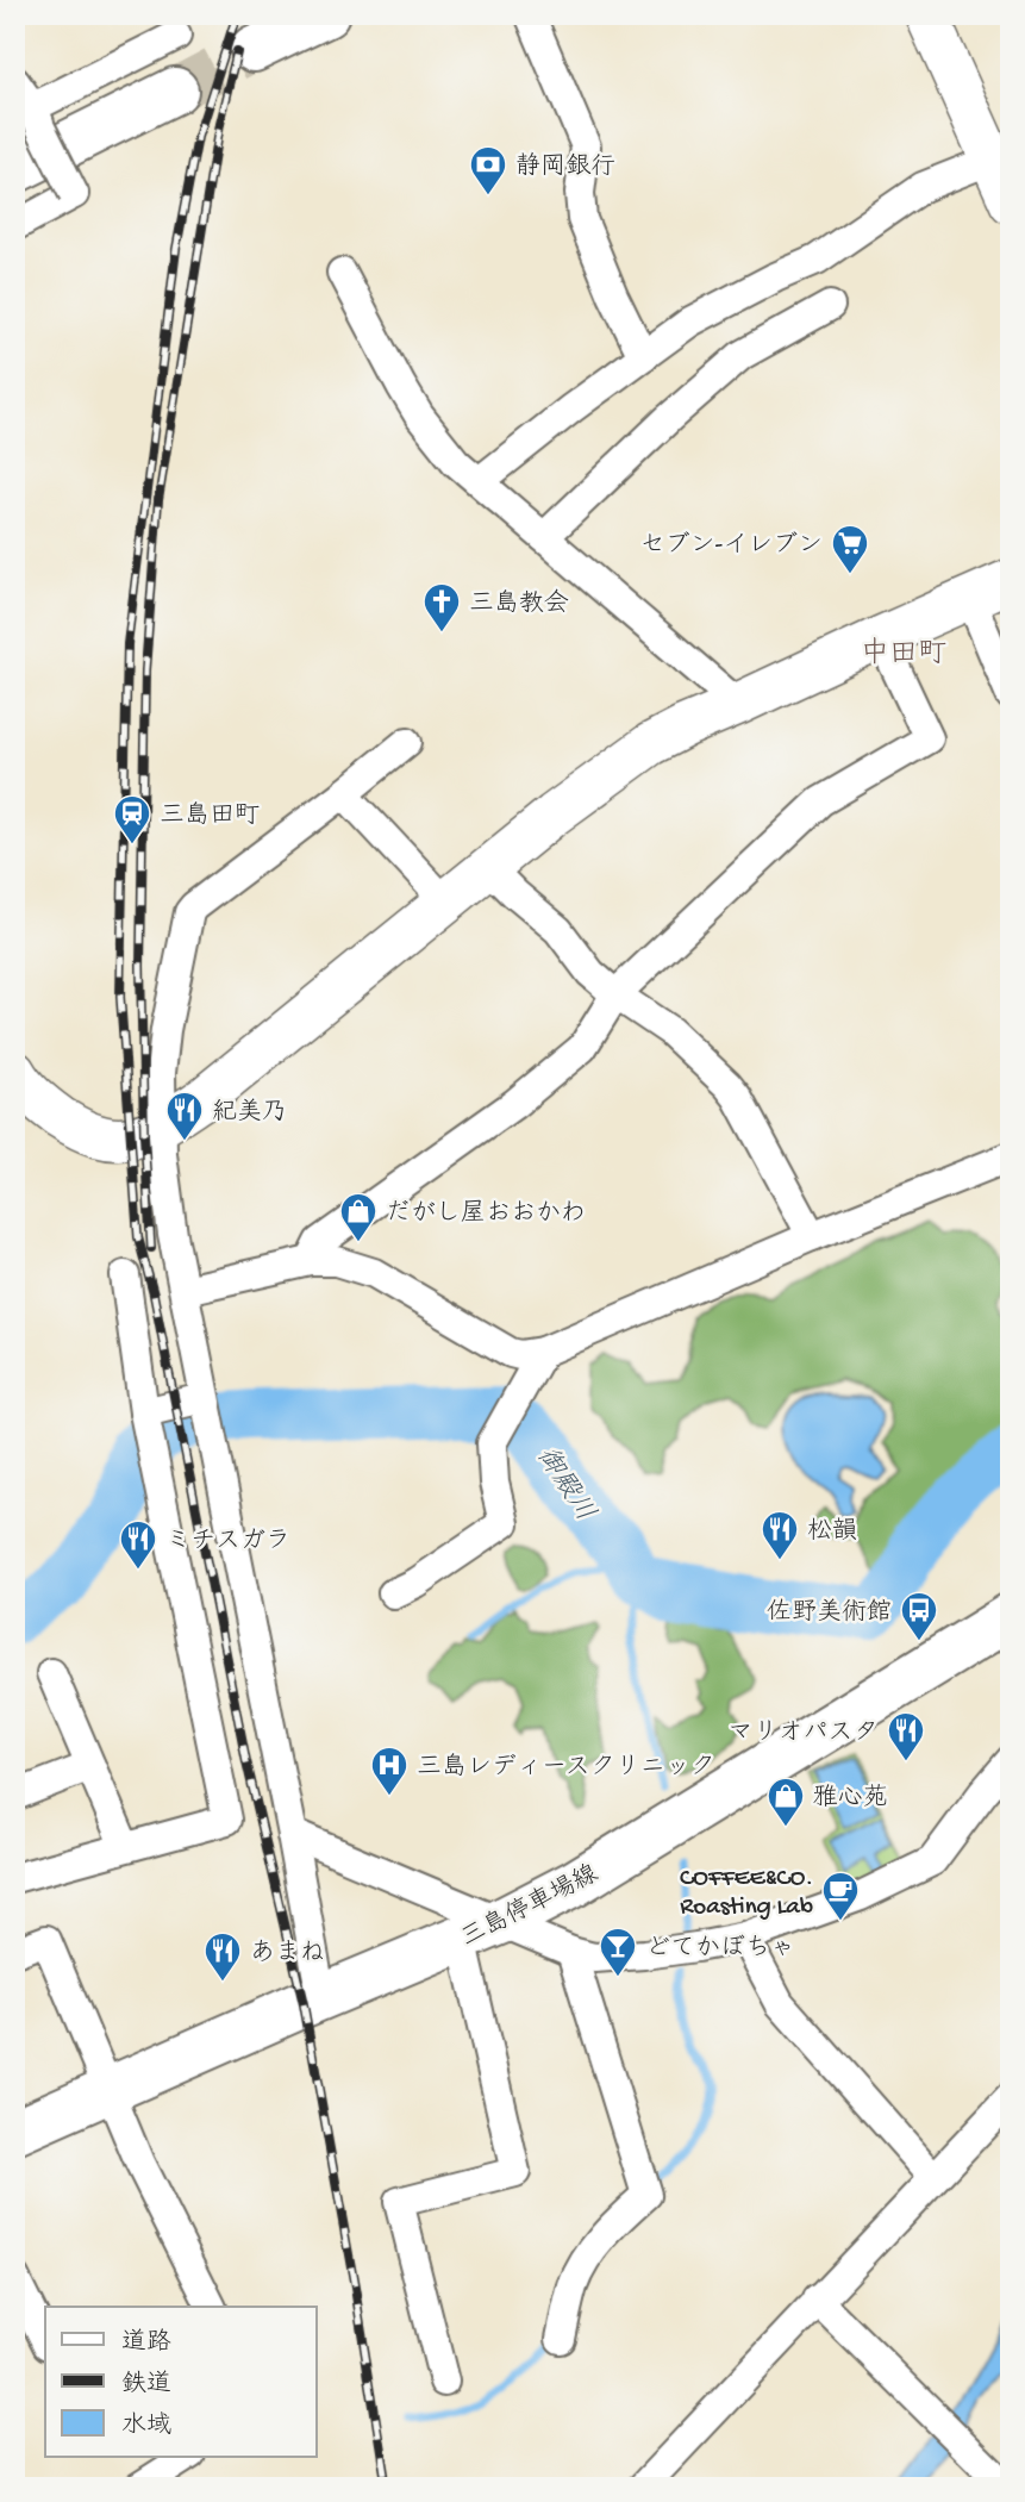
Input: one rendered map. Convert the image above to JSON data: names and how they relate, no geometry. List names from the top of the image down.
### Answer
{
  "streets": {
    "main road": ["三島停車場線"]
  },
  "districts": ["中田町"],
  "water": ["御殿川"],
  "places": {
    "bank": ["静岡銀行"],
    "supermarket": ["セブン-イレブン"],
    "church": ["三島教会"],
    "station": ["三島田町"],
    "restaurant": [
      "紀美乃",
      "松韻",
      "ミチスガラ",
      "マリオパスタ",
      "あまね"
    ],
    "shop": ["だがし屋おおかわ", "雅心苑"],
    "bus stop": ["佐野美術館"],
    "hospital": ["三島レディースクリニック"],
    "cafe": ["COFFEE&CO. Roasting Lab"],
    "bar": ["どてかぼちゃ"]
  },
  "legend": ["道路", "鉄道", "水域"]
}
